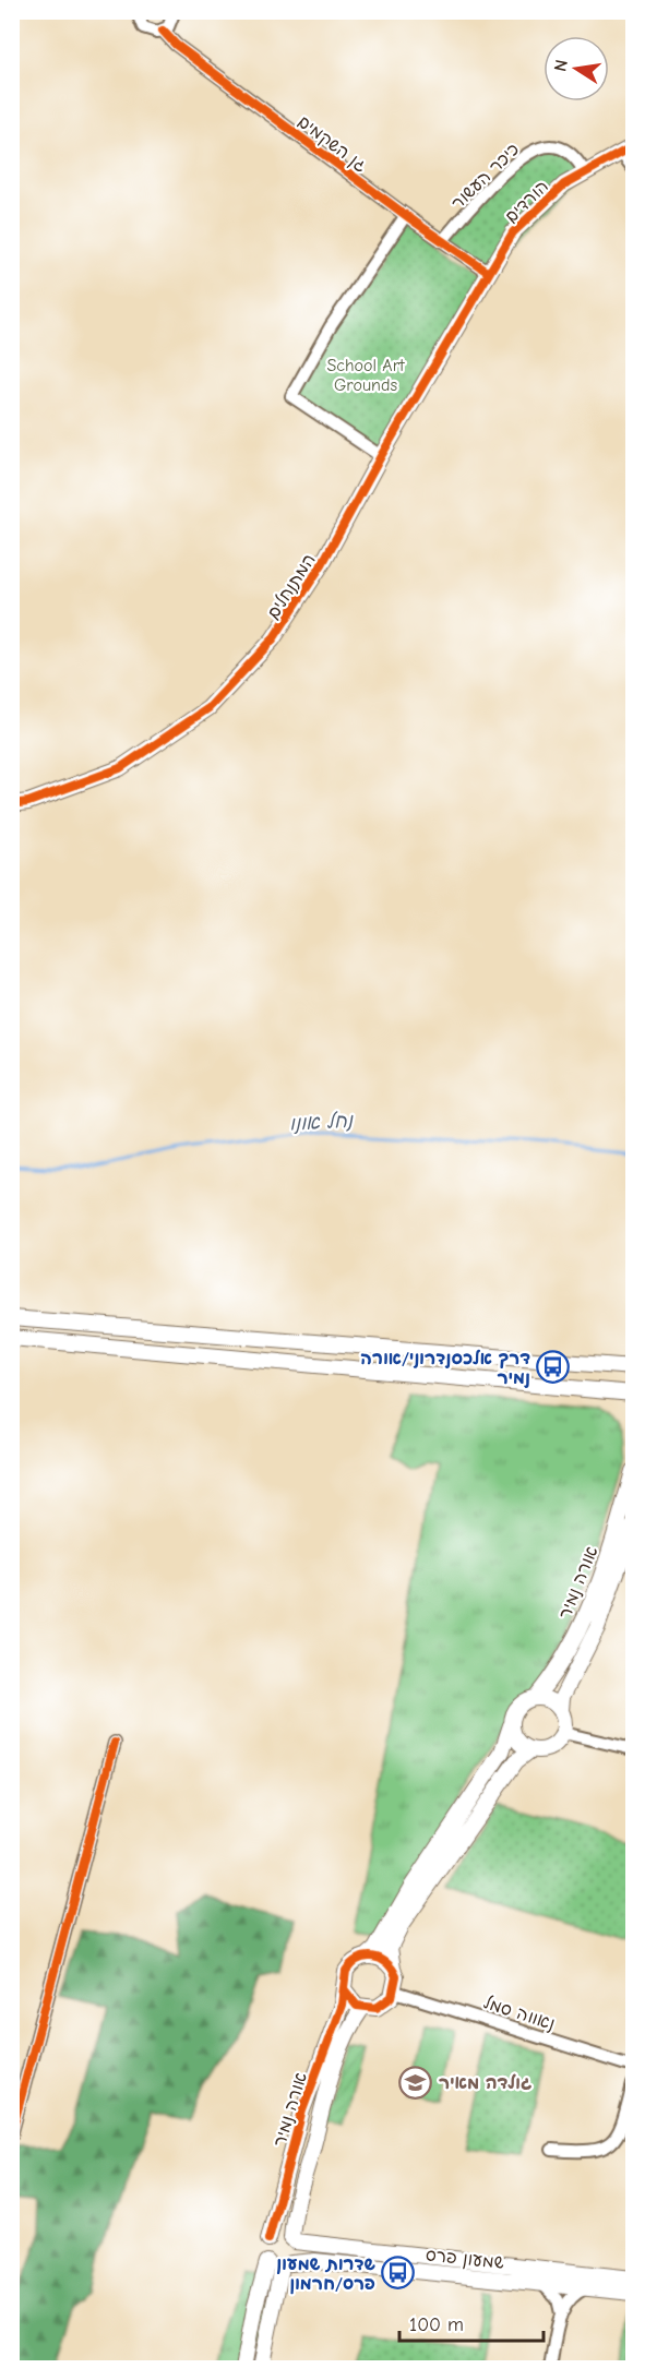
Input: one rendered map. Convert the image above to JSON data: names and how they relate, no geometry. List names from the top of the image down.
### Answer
{
  "streets": {
    "street": [
      "גן השקמים",
      "כיכר העשור",
      "הורדים",
      "המתנחלים",
      "אורה נמיר",
      "נאווה סמל",
      "שמעון פרס"
    ]
  },
  "crossings": [
    ["גן השקמים", "כיכר העשור"],
    ["גן השקמים", "הורדים"],
    ["גן השקמים", "המתנחלים"],
    ["כיכר העשור", "הורדים"],
    ["הורדים", "המתנחלים"],
    ["אורה נמיר", "נאווה סמל"],
    ["אורה נמיר", "שמעון פרס"]
  ],
  "water": ["נחל אונו"],
  "parks": ["School Art Grounds"],
  "places": {
    "bus stop": ["דרך אלכסנדרוני/אורה נמיר", "שדרות שמעון פרס/חרמון"],
    "school or university": ["גולדה מאיר"]
  },
  "scale_bar": "100 m",
  "north": "left"
}
